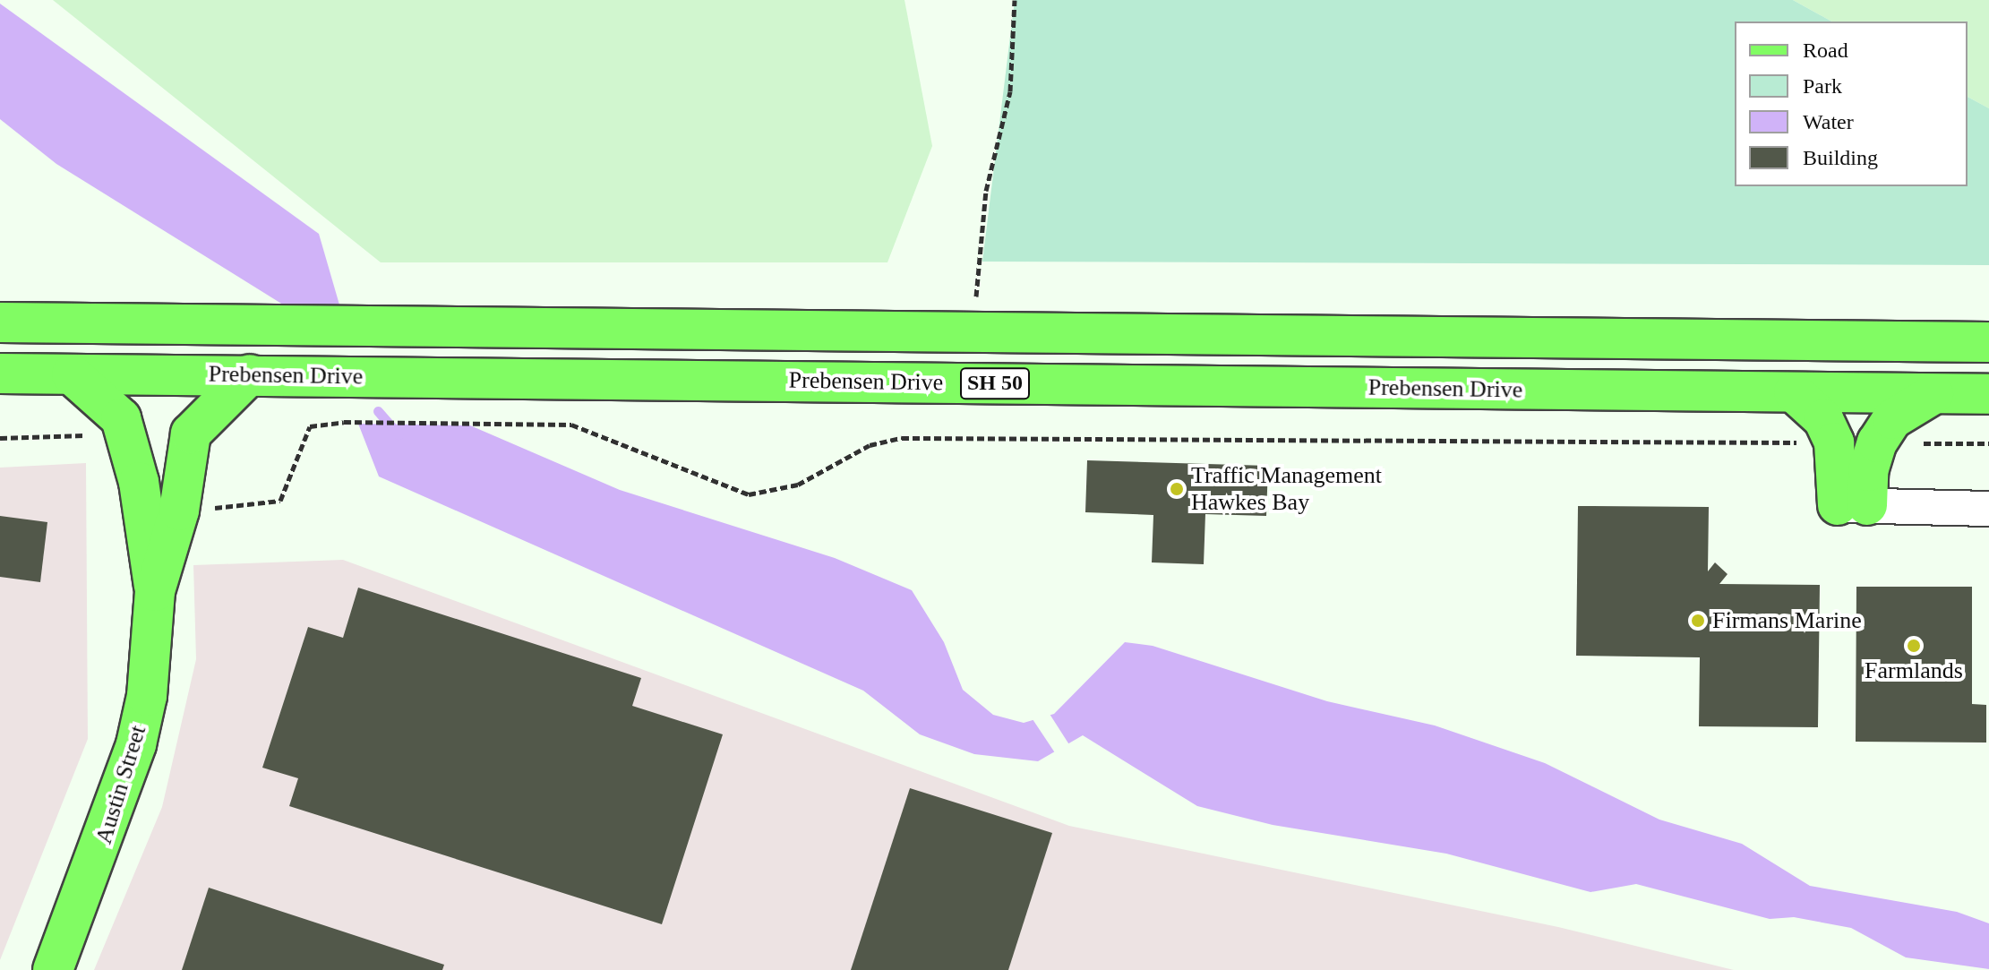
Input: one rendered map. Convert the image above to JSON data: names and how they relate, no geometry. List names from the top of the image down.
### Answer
{
  "streets": {
    "main road": ["Prebensen Drive", "SH 50", "Austin Street"]
  },
  "crossings": [
    ["Prebensen Drive", "Austin Street"]
  ],
  "places": ["Traffic Management Hawkes Bay", "Firmans Marine", "Farmlands"],
  "legend": [
    "Road",
    "Park",
    "Water",
    "Building"
  ]
}
